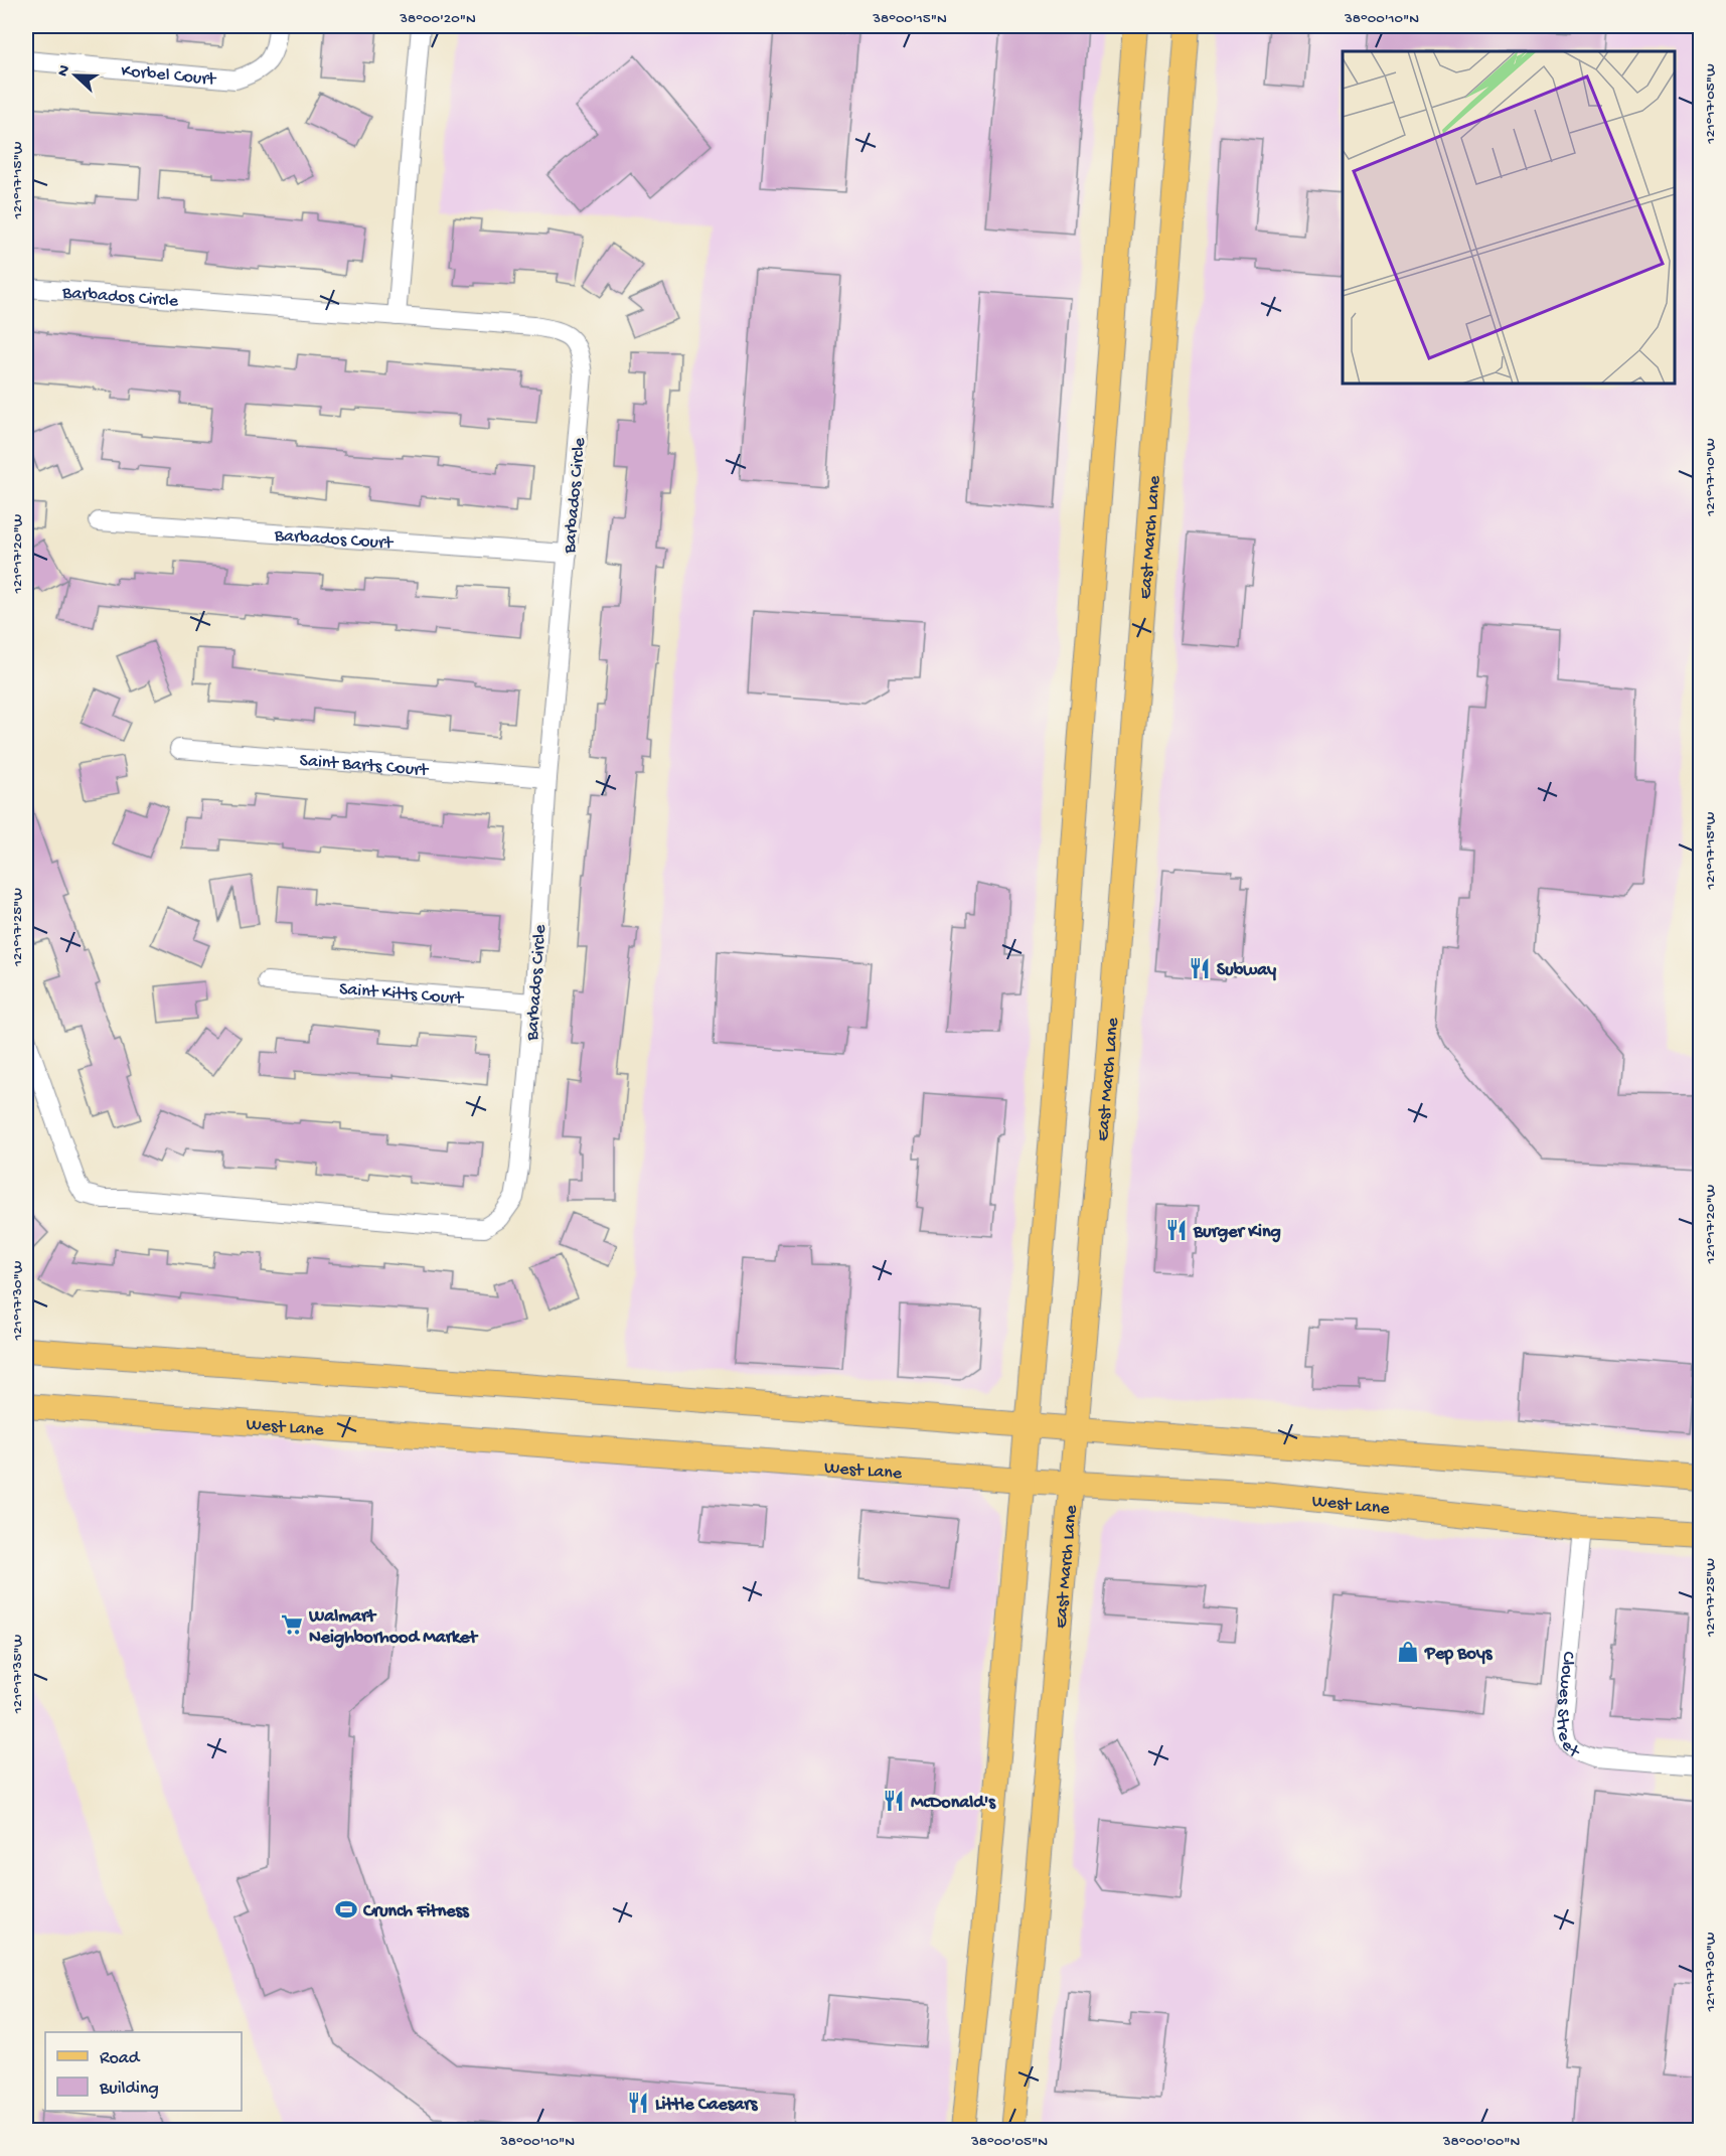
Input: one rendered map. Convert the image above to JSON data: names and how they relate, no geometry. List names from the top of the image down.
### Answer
{
  "streets": {
    "main road": ["East March Lane", "West Lane"],
    "street": [
      "Korbel Court",
      "Barbados Circle",
      "Barbados Court",
      "Saint Barts Court",
      "Saint Kitts Court",
      "Clowes Street"
    ]
  },
  "crossings": [
    ["Barbados Circle", "Barbados Court"],
    ["Barbados Circle", "Saint Barts Court"],
    ["Barbados Circle", "Saint Kitts Court"],
    ["East March Lane", "West Lane"],
    ["West Lane", "Clowes Street"]
  ],
  "places": {
    "restaurant": [
      "Subway",
      "Burger King",
      "McDonald's",
      "Little Caesars"
    ],
    "supermarket": ["Walmart Neighborhood Market"],
    "shop": ["Pep Boys"],
    "sports": ["Crunch Fitness"]
  },
  "legend": ["Road", "Building"],
  "north": "left",
  "coordinates": [
    "38°00'20\"N",
    "38°00'15\"N",
    "38°00'10\"N",
    "121°17'05\"W",
    "121°17'15\"W",
    "121°17'10\"W",
    "121°17'20\"W",
    "121°17'25\"W",
    "121°17'30\"W",
    "121°17'35\"W",
    "38°00'05\"N",
    "38°00'00\"N"
  ]
}
